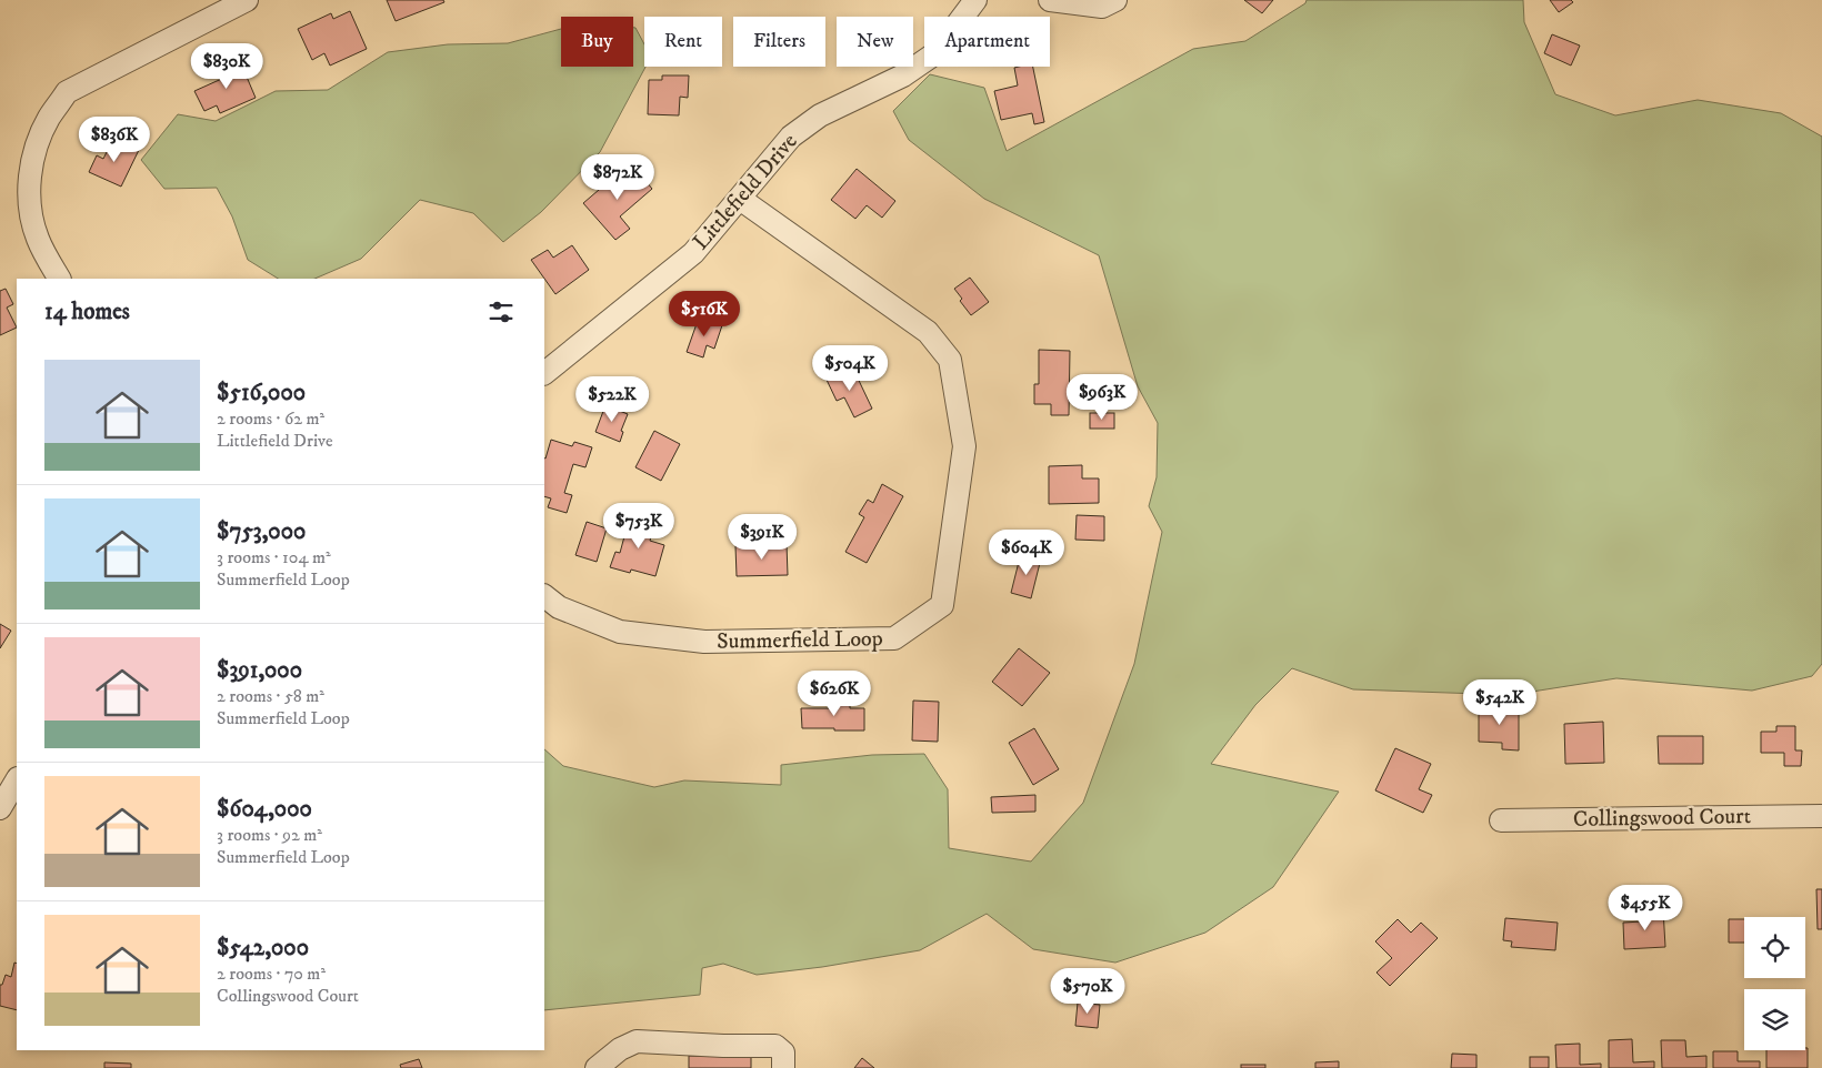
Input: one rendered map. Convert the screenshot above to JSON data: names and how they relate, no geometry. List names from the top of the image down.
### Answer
{
  "streets": {
    "street": ["Littlefield Drive", "Summerfield Loop", "Collingswood Court"]
  },
  "crossings": [
    ["Littlefield Drive", "Summerfield Loop"]
  ],
  "page": {
    "chip": [
      "Buy",
      "Rent",
      "Filters",
      "New",
      "Apartment"
    ],
    "price": [
      "$830K",
      "$836K",
      "$872K",
      "$516K",
      "$504K",
      "$963K",
      "$522K",
      "$753K",
      "$391K",
      "$604K",
      "$626K",
      "$542K",
      "$455K",
      "$570K"
    ],
    "heading": "14 homes",
    "list": [
      {
        "name": "$516,000",
        "note": "2 rooms · 62 m² · Littlefield Drive"
      },
      {
        "name": "$753,000",
        "note": "3 rooms · 104 m² · Summerfield Loop"
      },
      {
        "name": "$391,000",
        "note": "2 rooms · 58 m² · Summerfield Loop"
      },
      {
        "name": "$604,000",
        "note": "3 rooms · 92 m² · Summerfield Loop"
      },
      {
        "name": "$542,000",
        "note": "2 rooms · 70 m² · Collingswood Court"
      }
    ]
  }
}
